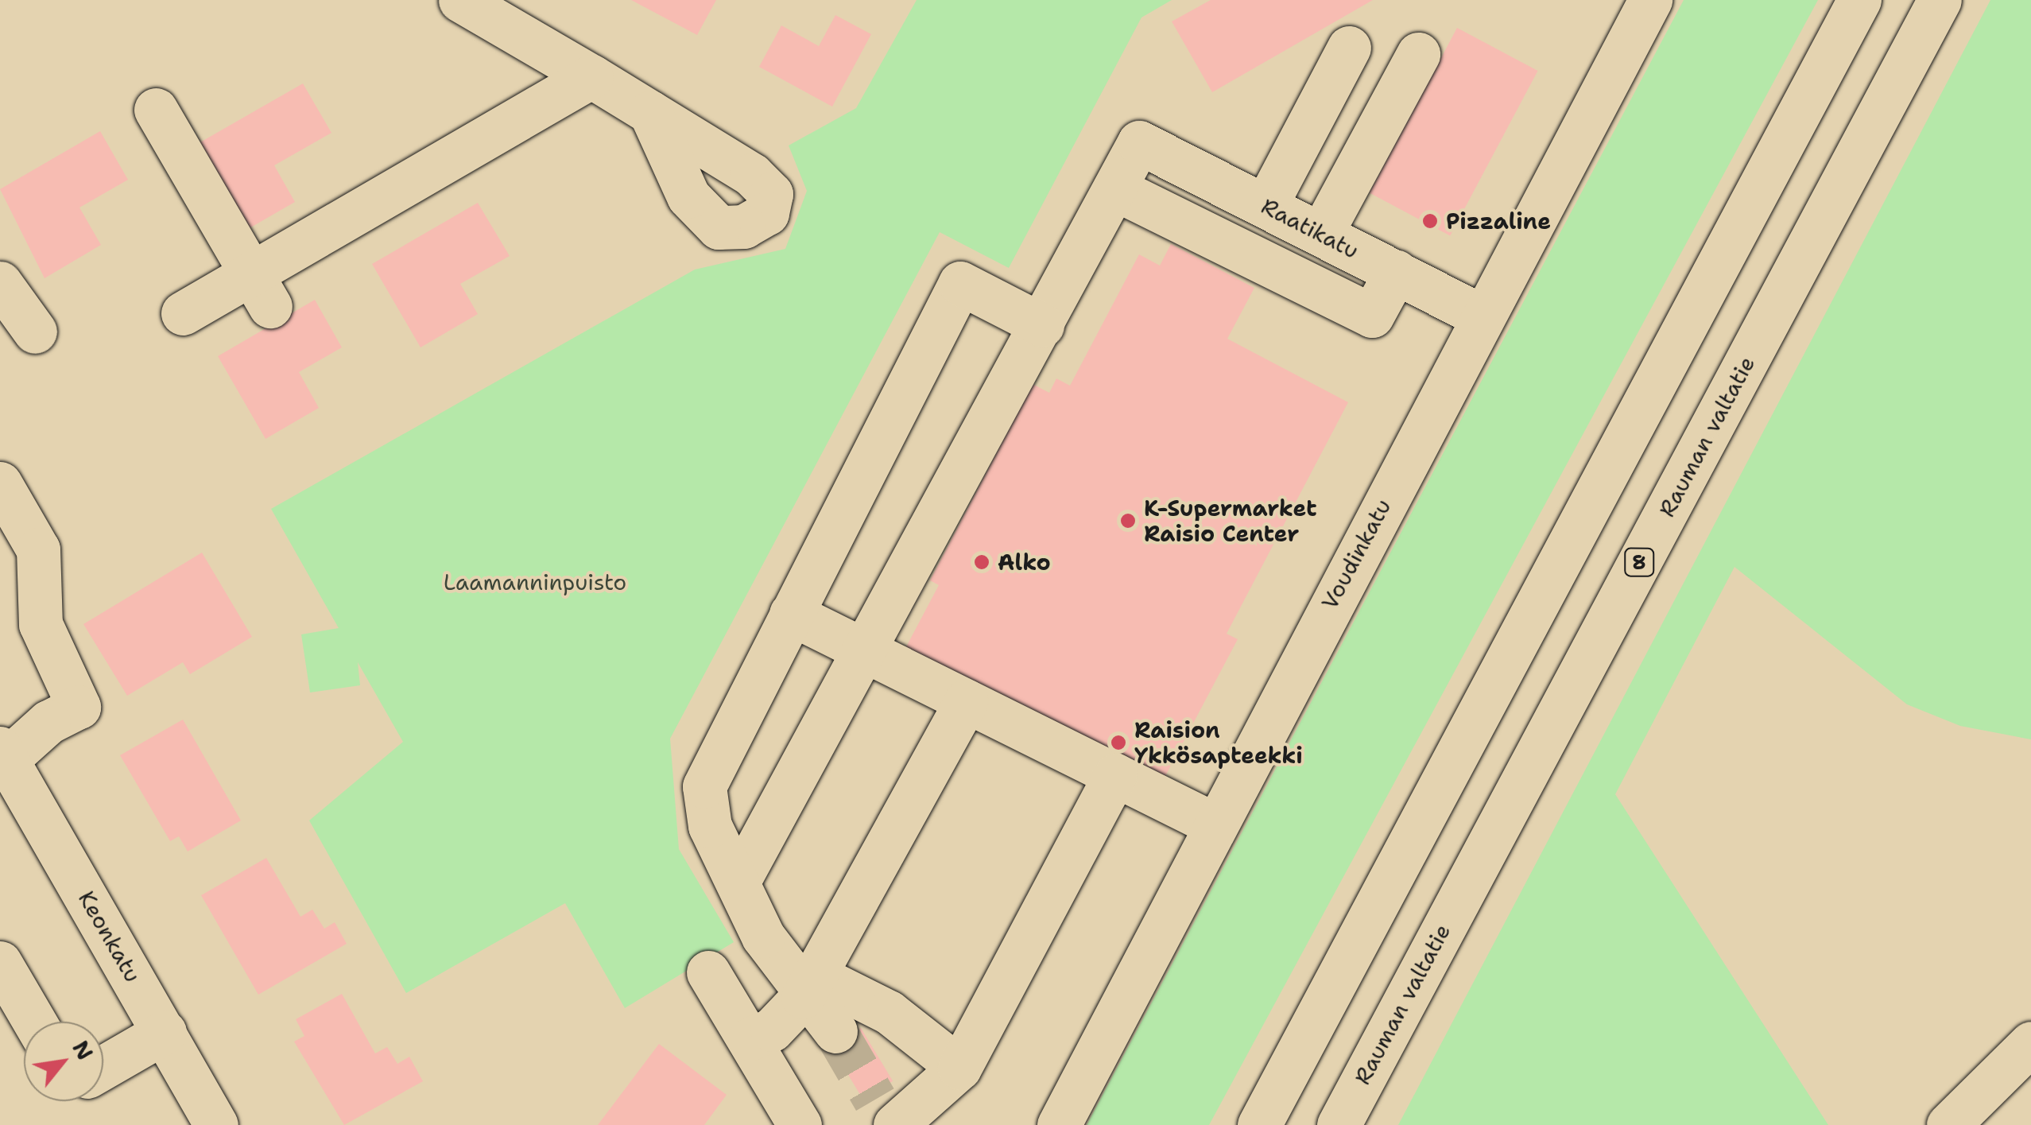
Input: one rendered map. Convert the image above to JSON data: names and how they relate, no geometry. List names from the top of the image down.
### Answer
{
  "streets": {
    "main road": [
      "Raatikatu",
      "Rauman valtatie",
      "Voudinkatu",
      "8",
      "Keonkatu"
    ]
  },
  "crossings": [
    ["Raatikatu", "Voudinkatu"]
  ],
  "parks": ["Laamanninpuisto"],
  "places": [
    "Pizzaline",
    "K-Supermarket Raisio Center",
    "Alko",
    "Raision Ykkösapteekki"
  ],
  "north": "top right"
}
